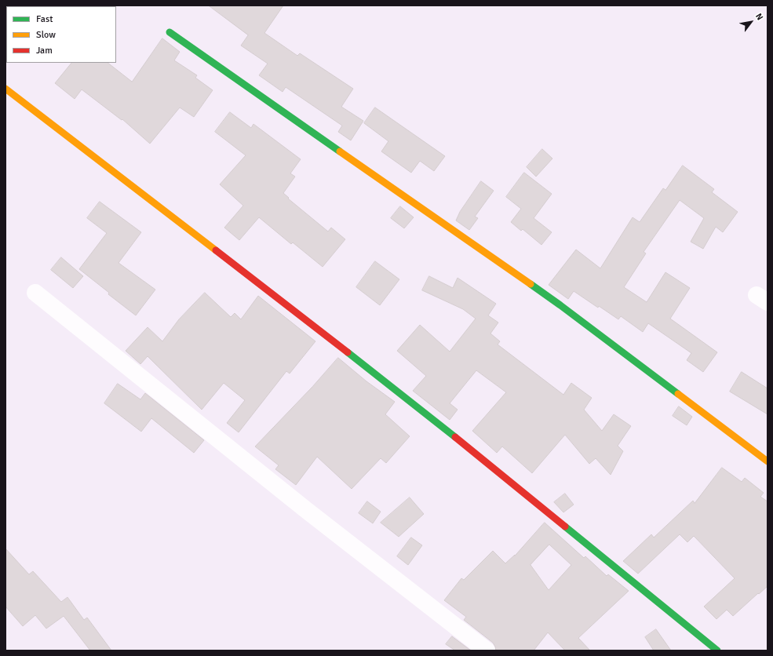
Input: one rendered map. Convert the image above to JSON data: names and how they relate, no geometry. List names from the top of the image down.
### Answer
{
  "legend": ["Fast", "Slow", "Jam"],
  "north": "top right"
}
